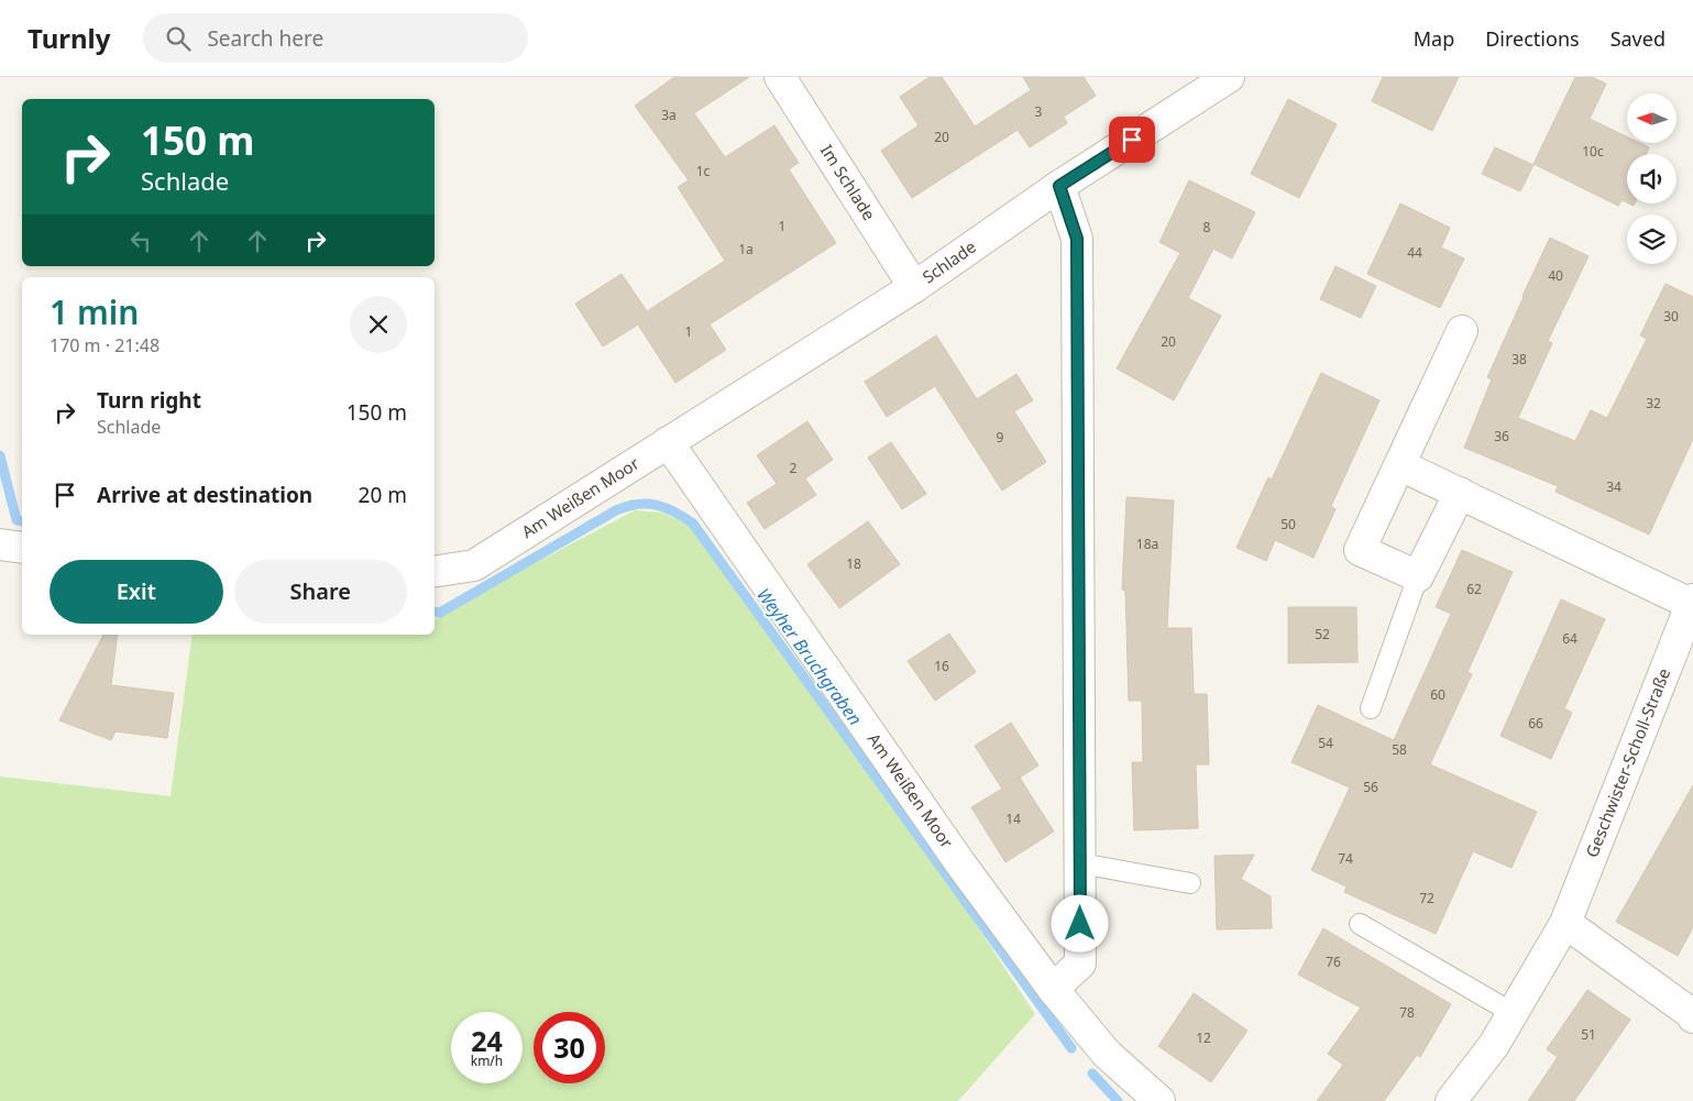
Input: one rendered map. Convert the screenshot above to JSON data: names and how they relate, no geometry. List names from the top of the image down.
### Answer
{
  "streets": {
    "street": [
      "Im Schlade",
      "Schlade",
      "Am Weißen Moor",
      "Geschwister-Scholl-Straße"
    ]
  },
  "crossings": [
    ["Im Schlade", "Schlade"],
    ["Schlade", "Am Weißen Moor"]
  ],
  "water": ["Weyher Bruchgraben"],
  "house_numbers": [
    "3",
    "3a",
    "20",
    "10c",
    "1c",
    "1",
    "8",
    "1a",
    "44",
    "40",
    "30",
    "1",
    "20",
    "38",
    "32",
    "36",
    "9",
    "2",
    "34",
    "50",
    "18a",
    "18",
    "62",
    "52",
    "64",
    "16",
    "60",
    "66",
    "54",
    "58",
    "56",
    "14",
    "74",
    "72",
    "76",
    "78",
    "51",
    "12"
  ],
  "north": "left",
  "page": {
    "header": "Turnly",
    "search": "Search here",
    "nav": ["Map", "Directions", "Saved"],
    "turn": ["150 m", "Schlade"],
    "heading": ["1 min", "170 m · 21:48"],
    "list": [
      {
        "name": "Turn right",
        "note": "Schlade",
        "value": "150 m"
      },
      {
        "name": "Arrive at destination",
        "value": "20 m"
      }
    ],
    "buttons": ["Exit", "Share"],
    "speed": "24 km/h",
    "limit": "30"
  }
}
